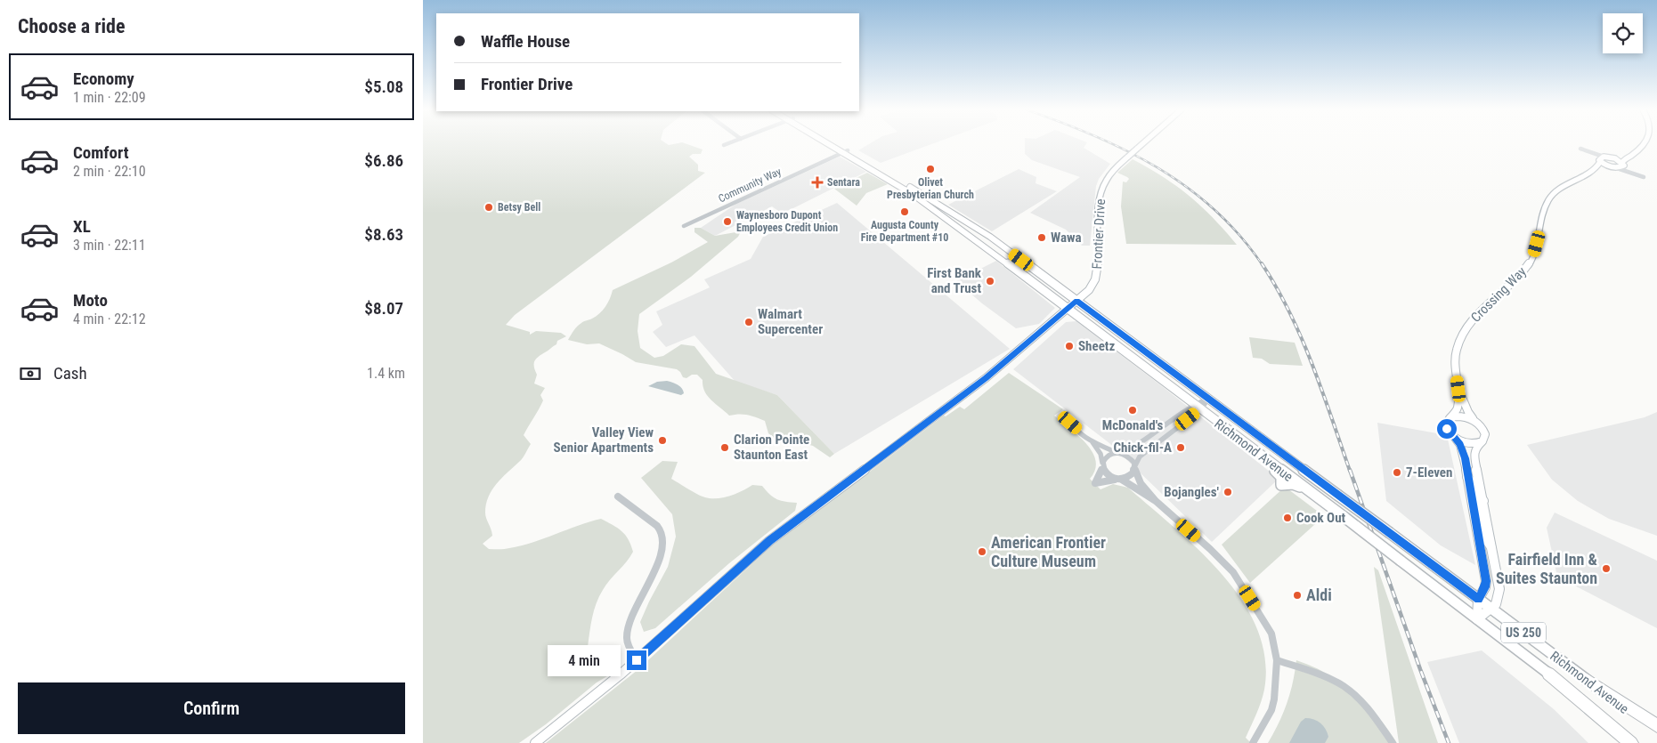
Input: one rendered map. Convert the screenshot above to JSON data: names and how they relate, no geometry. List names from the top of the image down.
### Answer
{
  "streets": {
    "main road": ["Richmond Avenue", "US 250"],
    "street": ["Community Way", "Frontier Drive", "Crossing Way"]
  },
  "crossings": [
    ["Community Way", "Richmond Avenue"],
    ["Frontier Drive", "Richmond Avenue"]
  ],
  "places": {
    "other": [
      "Olivet Presbyterian Church",
      "Betsy Bell",
      "Augusta County Fire Department #10",
      "Waynesboro Dupont Employees Credit Union",
      "Wawa",
      "First Bank and Trust",
      "Walmart Supercenter",
      "Sheetz",
      "McDonald's",
      "Valley View Senior Apartments",
      "Clarion Pointe Staunton East",
      "Chick-fil-A",
      "7-Eleven",
      "Bojangles'",
      "Cook Out",
      "American Frontier Culture Museum",
      "Fairfield Inn & Suites Staunton",
      "Aldi"
    ],
    "health": ["Sentara"]
  },
  "page": {
    "heading": "Choose a ride",
    "banner": ["Waffle House", "Frontier Drive"],
    "list": [
      {
        "name": "Economy",
        "note": "1 min · 22:09",
        "value": "$5.08"
      },
      {
        "name": "Comfort",
        "note": "2 min · 22:10",
        "value": "$6.86"
      },
      {
        "name": "XL",
        "note": "3 min · 22:11",
        "value": "$8.63"
      },
      {
        "name": "Moto",
        "note": "4 min · 22:12",
        "value": "$8.07"
      }
    ],
    "pay": ["Cash", "1.4 km"],
    "bubble": "4 min",
    "buttons": "Confirm"
  }
}
